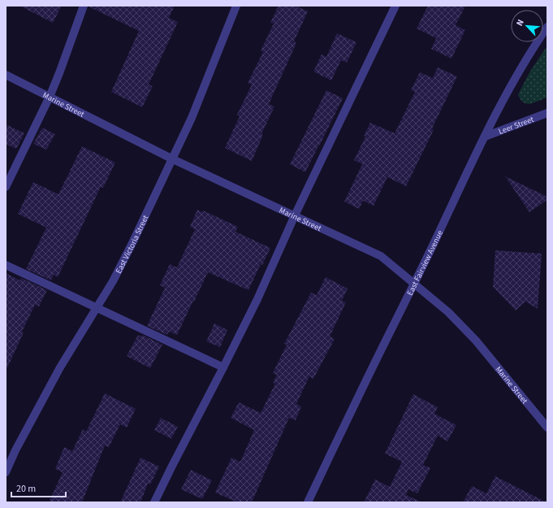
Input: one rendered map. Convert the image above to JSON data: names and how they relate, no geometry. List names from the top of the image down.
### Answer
{
  "streets": {
    "street": [
      "Marine Street",
      "Leer Street",
      "East Victoria Street",
      "East Fairview Avenue"
    ]
  },
  "crossings": [
    ["Marine Street", "East Victoria Street"],
    ["Marine Street", "East Fairview Avenue"],
    ["Leer Street", "East Fairview Avenue"]
  ],
  "scale_bar": "20 m",
  "north": "top left"
}
